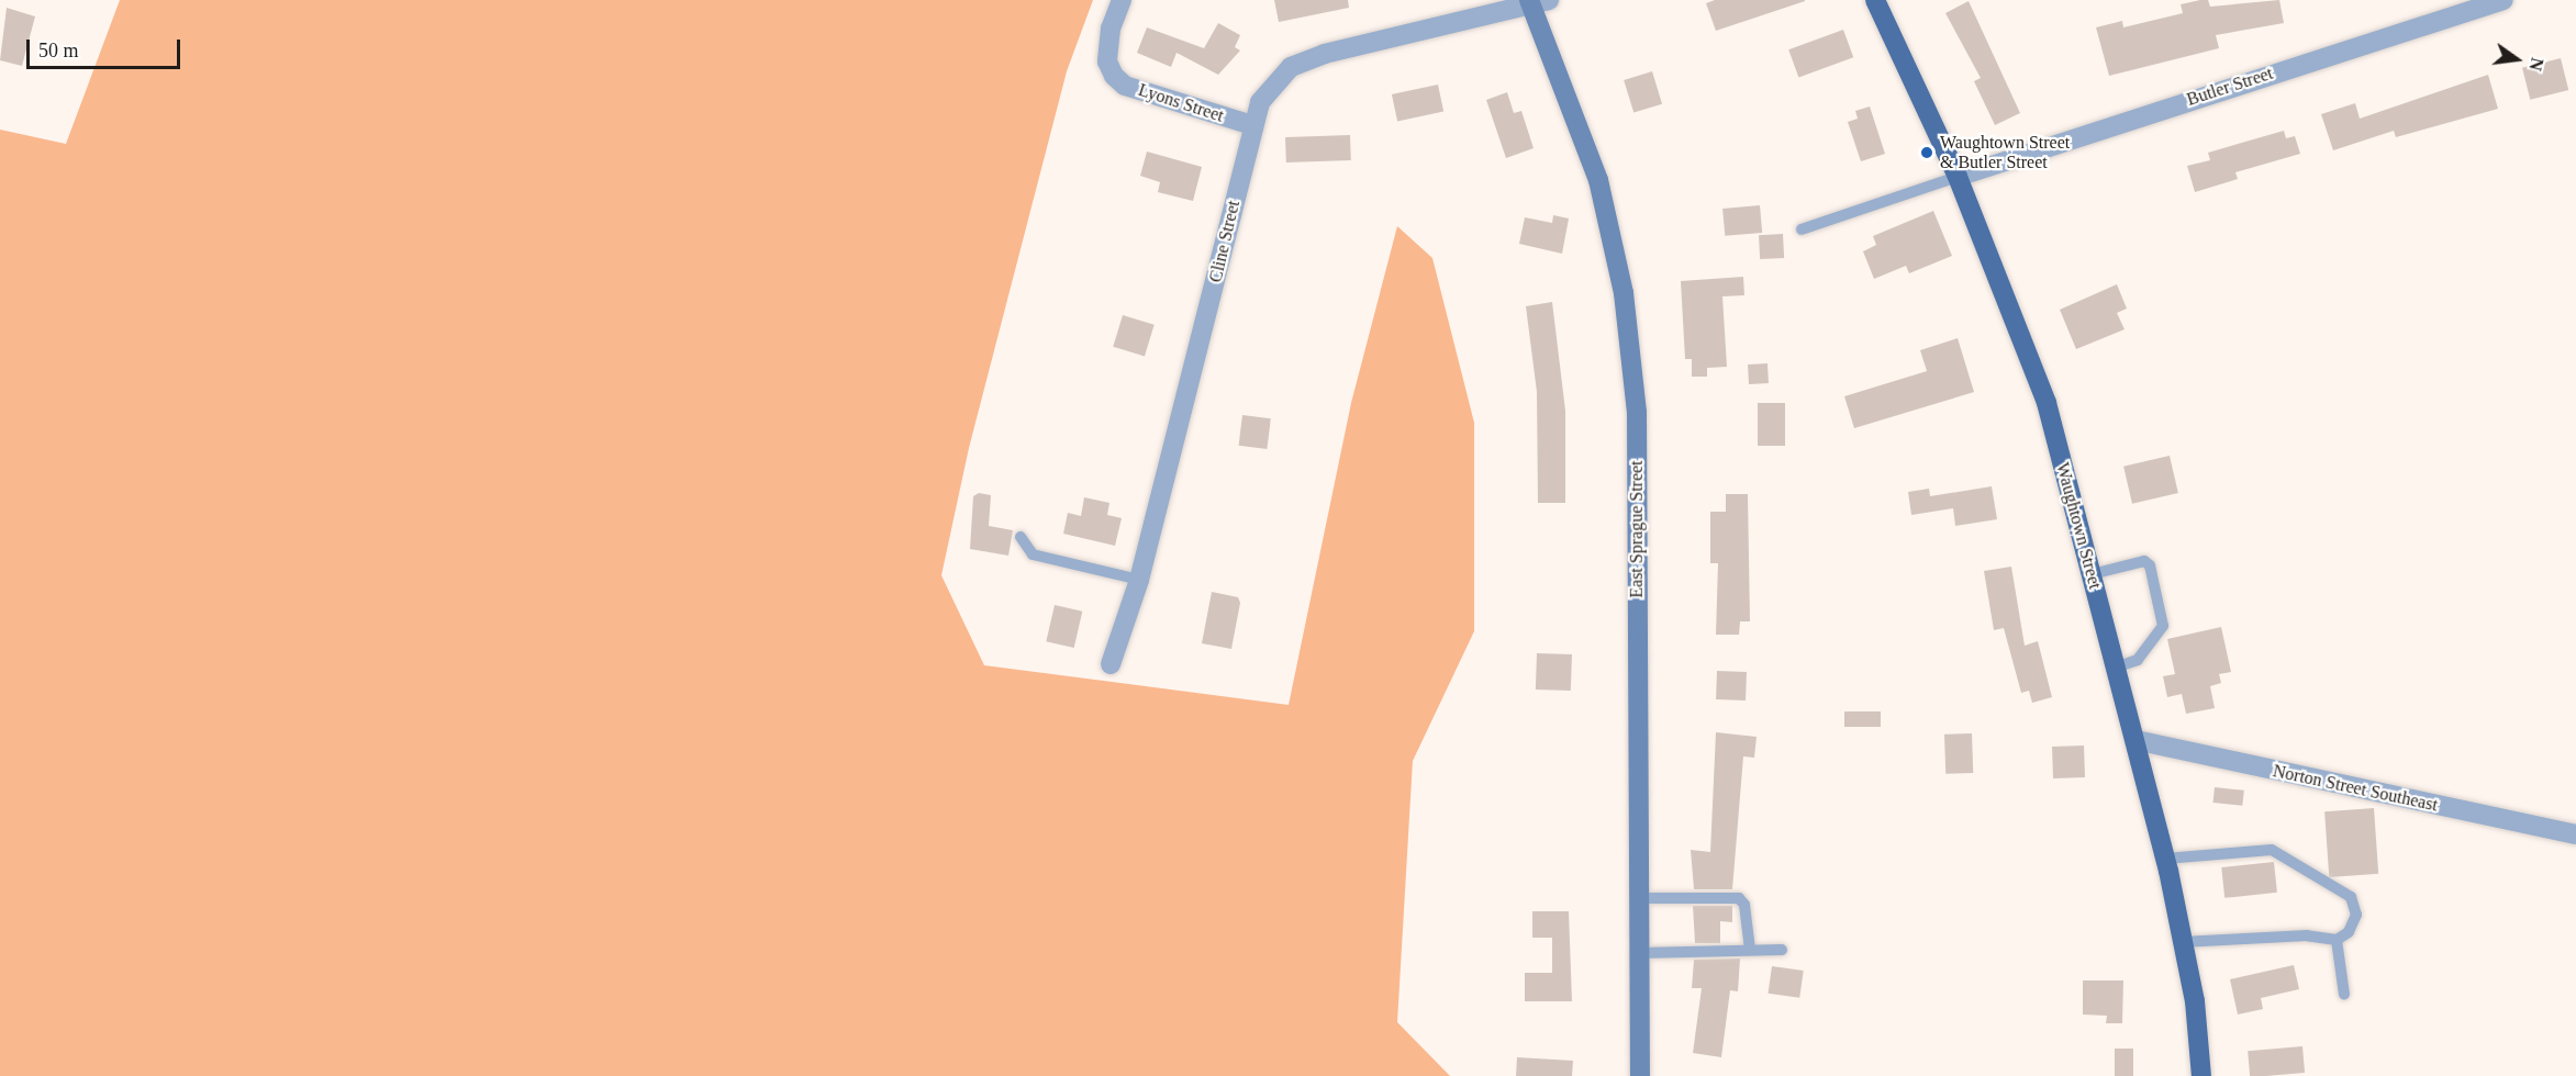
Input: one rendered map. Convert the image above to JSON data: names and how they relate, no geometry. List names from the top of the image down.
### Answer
{
  "streets": {
    "main road": ["Waughtown Street"],
    "street": [
      "Butler Street",
      "Lyons Street",
      "Cline Street",
      "East Sprague Street",
      "Norton Street Southeast"
    ]
  },
  "crossings": [
    ["Butler Street", "Waughtown Street"],
    ["Lyons Street", "Cline Street"],
    ["Cline Street", "East Sprague Street"],
    ["Waughtown Street", "Norton Street Southeast"]
  ],
  "places": ["Waughtown Street & Butler Street"],
  "scale_bar": "50 m",
  "north": "right"
}
